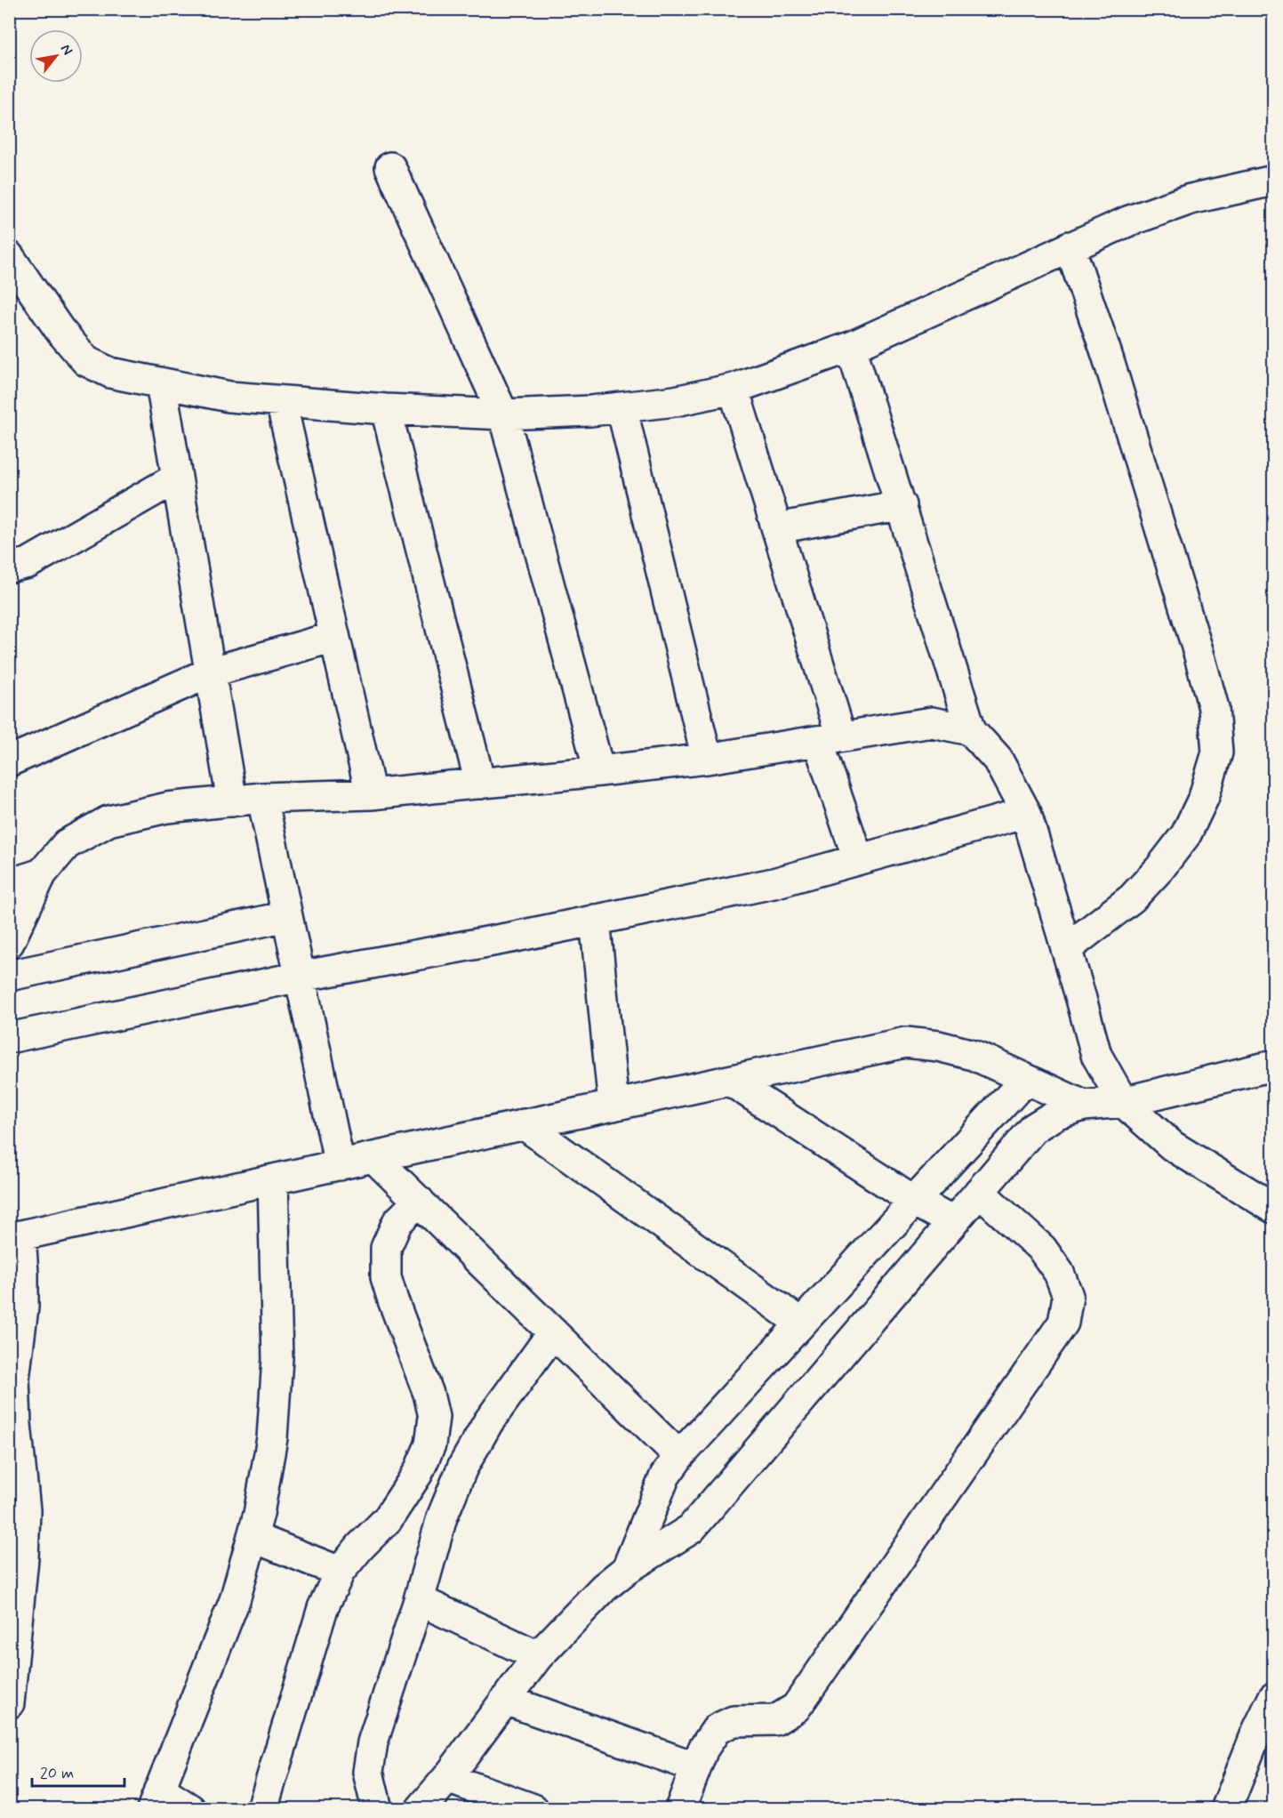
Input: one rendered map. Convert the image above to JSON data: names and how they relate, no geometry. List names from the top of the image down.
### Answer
{
  "scale_bar": "20 m",
  "north": "top right"
}
